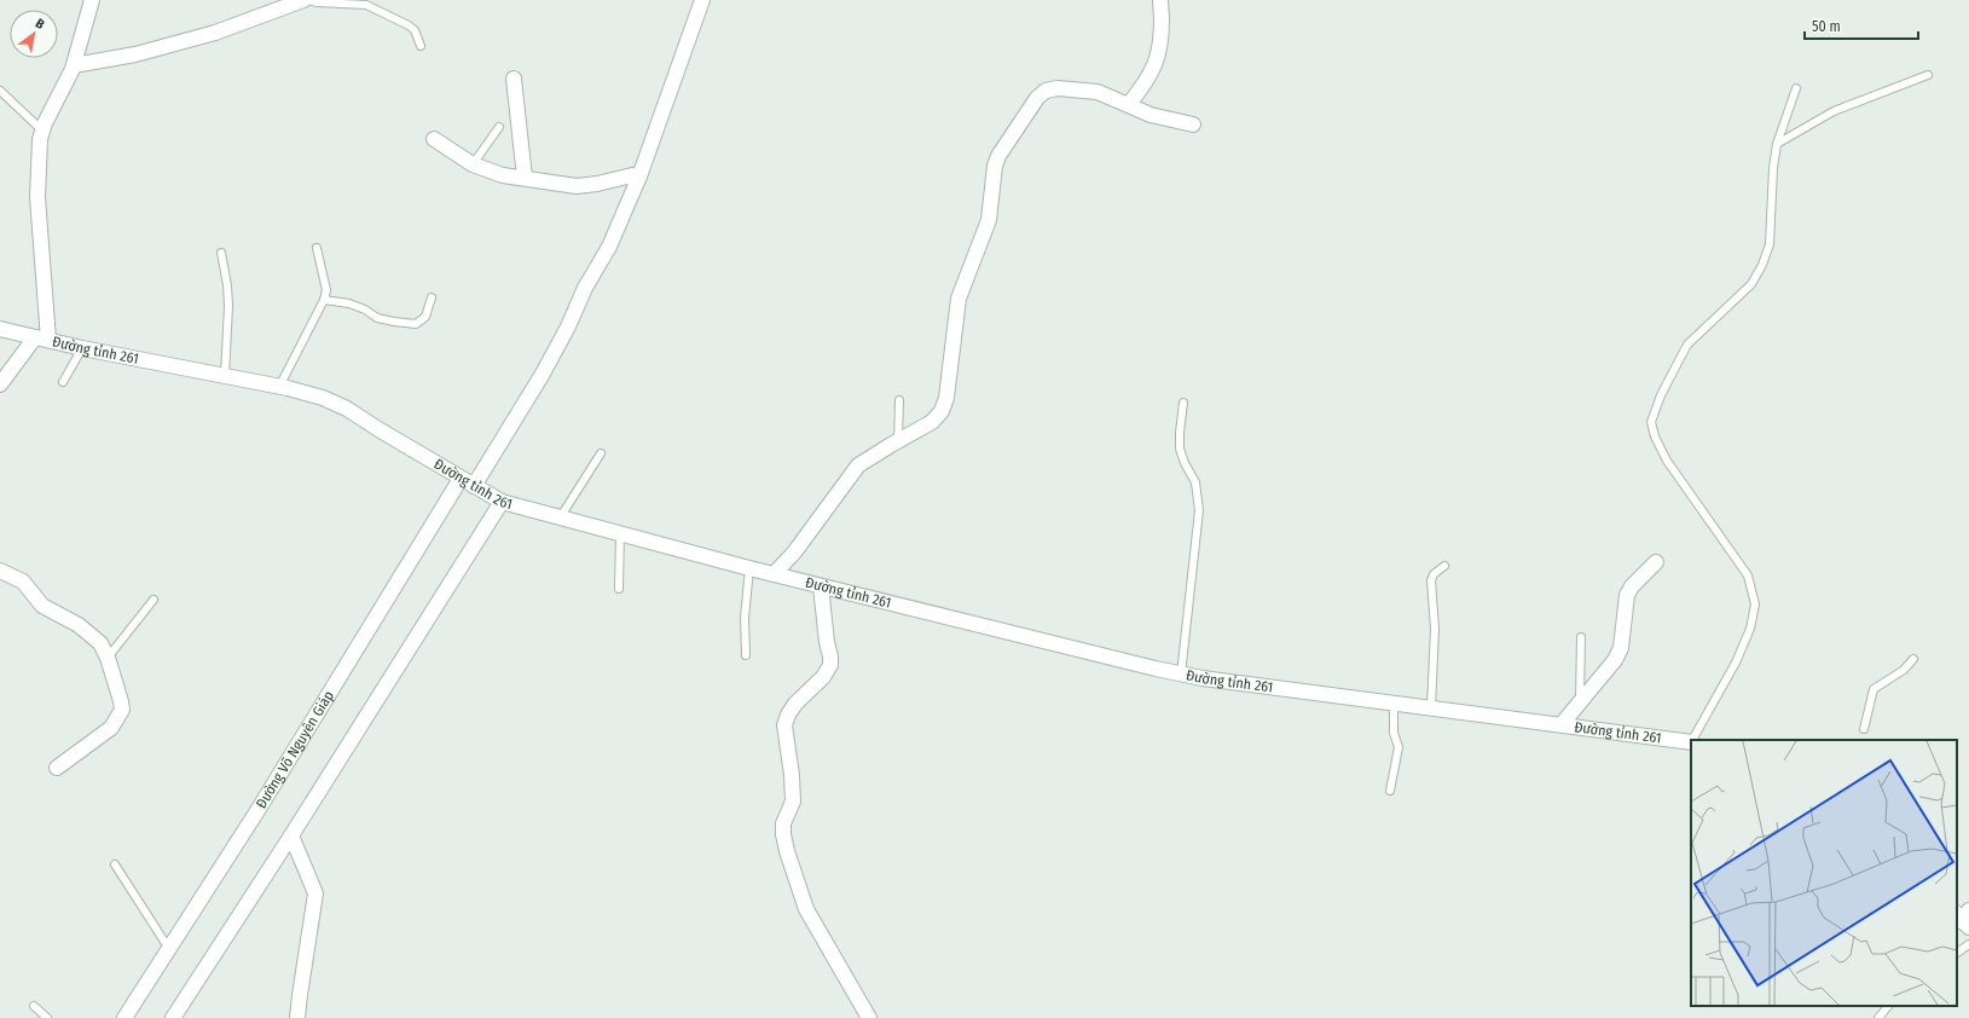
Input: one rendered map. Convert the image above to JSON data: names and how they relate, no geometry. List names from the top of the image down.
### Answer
{
  "streets": {
    "street": ["Đường tỉnh 261", "Đường Võ Nguyên Giáp"]
  },
  "crossings": [
    ["Đường tỉnh 261", "Đường Võ Nguyên Giáp"]
  ],
  "scale_bar": "50 m",
  "north": "top right"
}
